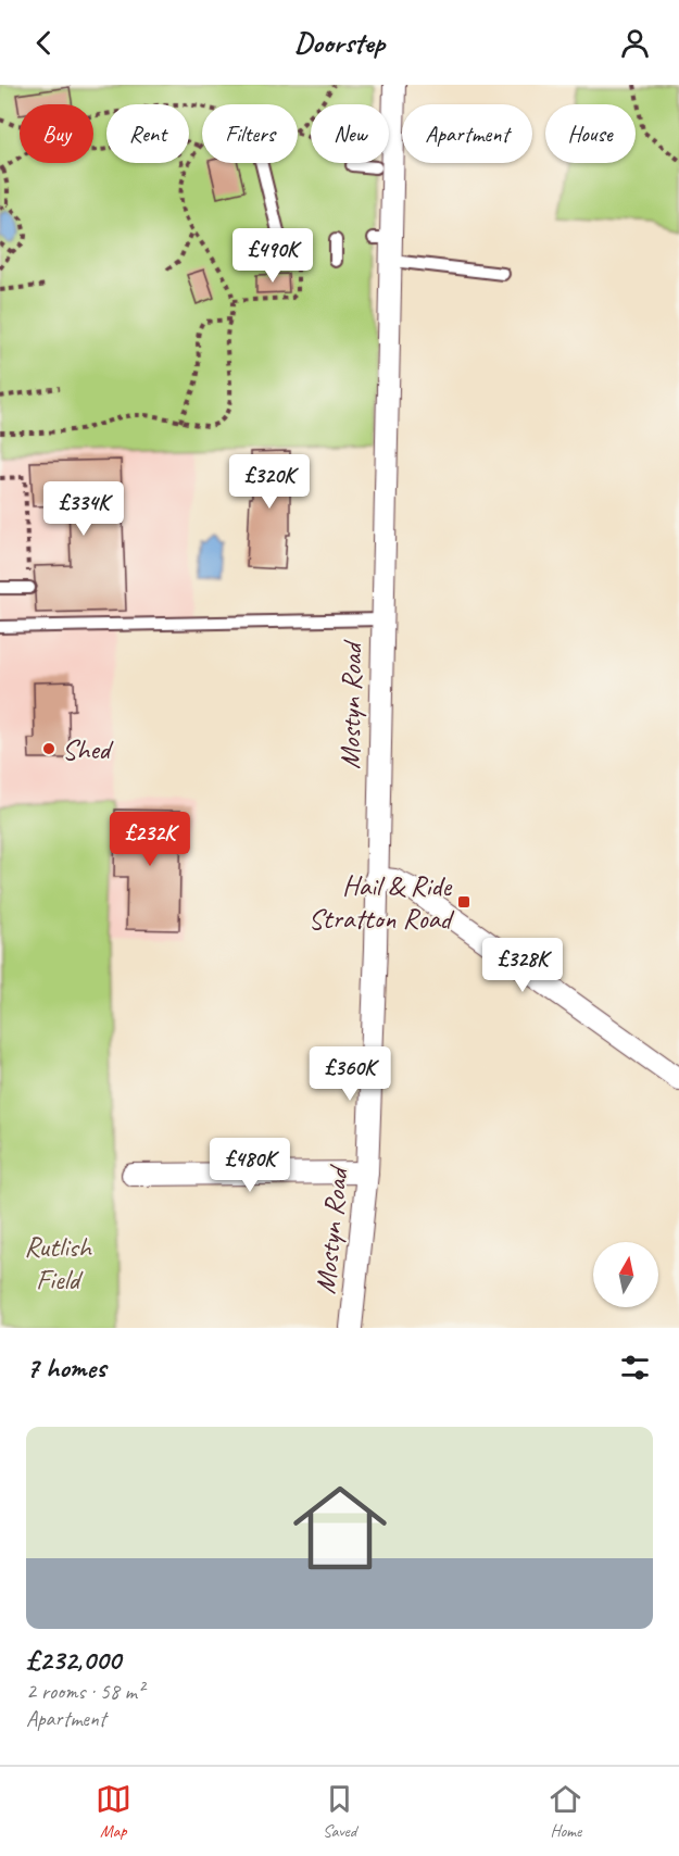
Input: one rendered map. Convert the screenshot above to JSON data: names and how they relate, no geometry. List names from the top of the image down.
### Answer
{
  "streets": {
    "street": ["Mostyn Road"]
  },
  "parks": ["Rutlish Field"],
  "places": {
    "other": ["Shed"],
    "transit": ["Hail & Ride Stratton Road"]
  },
  "north": "top",
  "page": {
    "header": "Doorstep",
    "chip": [
      "Buy",
      "Rent",
      "Filters",
      "New",
      "Apartment",
      "House"
    ],
    "price": [
      "£490K",
      "£320K",
      "£334K",
      "£232K",
      "£328K",
      "£360K",
      "£480K"
    ],
    "heading": "7 homes",
    "list": [
      {
        "name": "£232,000",
        "note": "2 rooms · 58 m² · Apartment"
      }
    ],
    "tabs": ["Map", "Saved", "Home"]
  }
}
